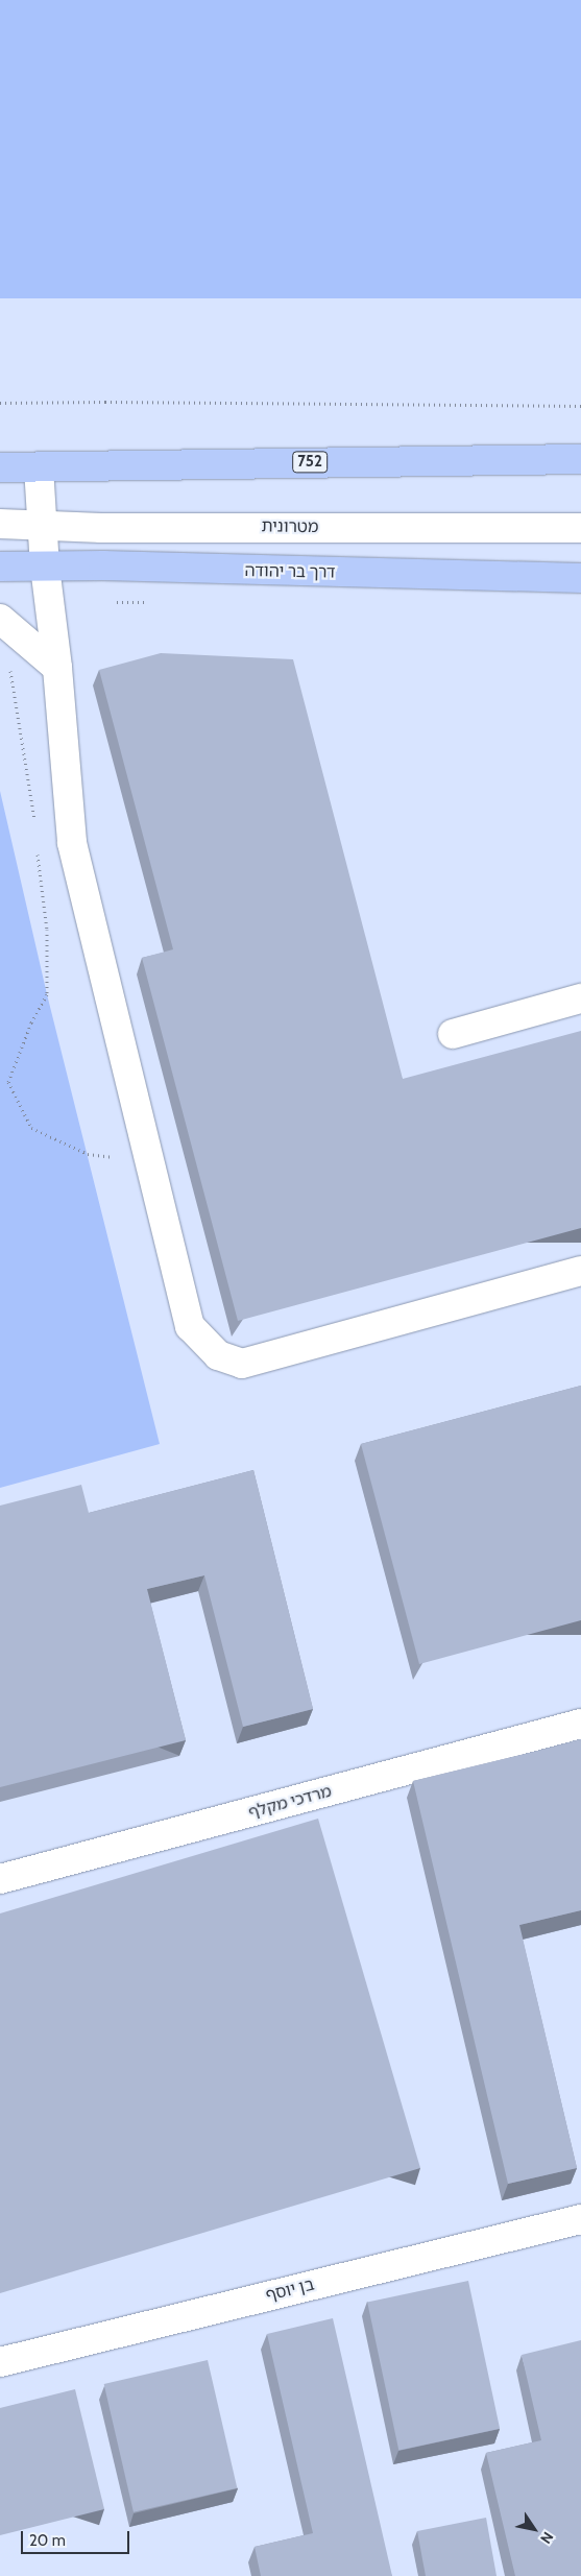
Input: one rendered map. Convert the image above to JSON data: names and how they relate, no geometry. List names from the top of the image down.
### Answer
{
  "streets": {
    "main road": ["752", "דרך בר יהודה"],
    "street": ["מטרונית", "מרדכי מקלף", "בן יוסף"]
  },
  "scale_bar": "20 m",
  "north": "bottom right"
}
